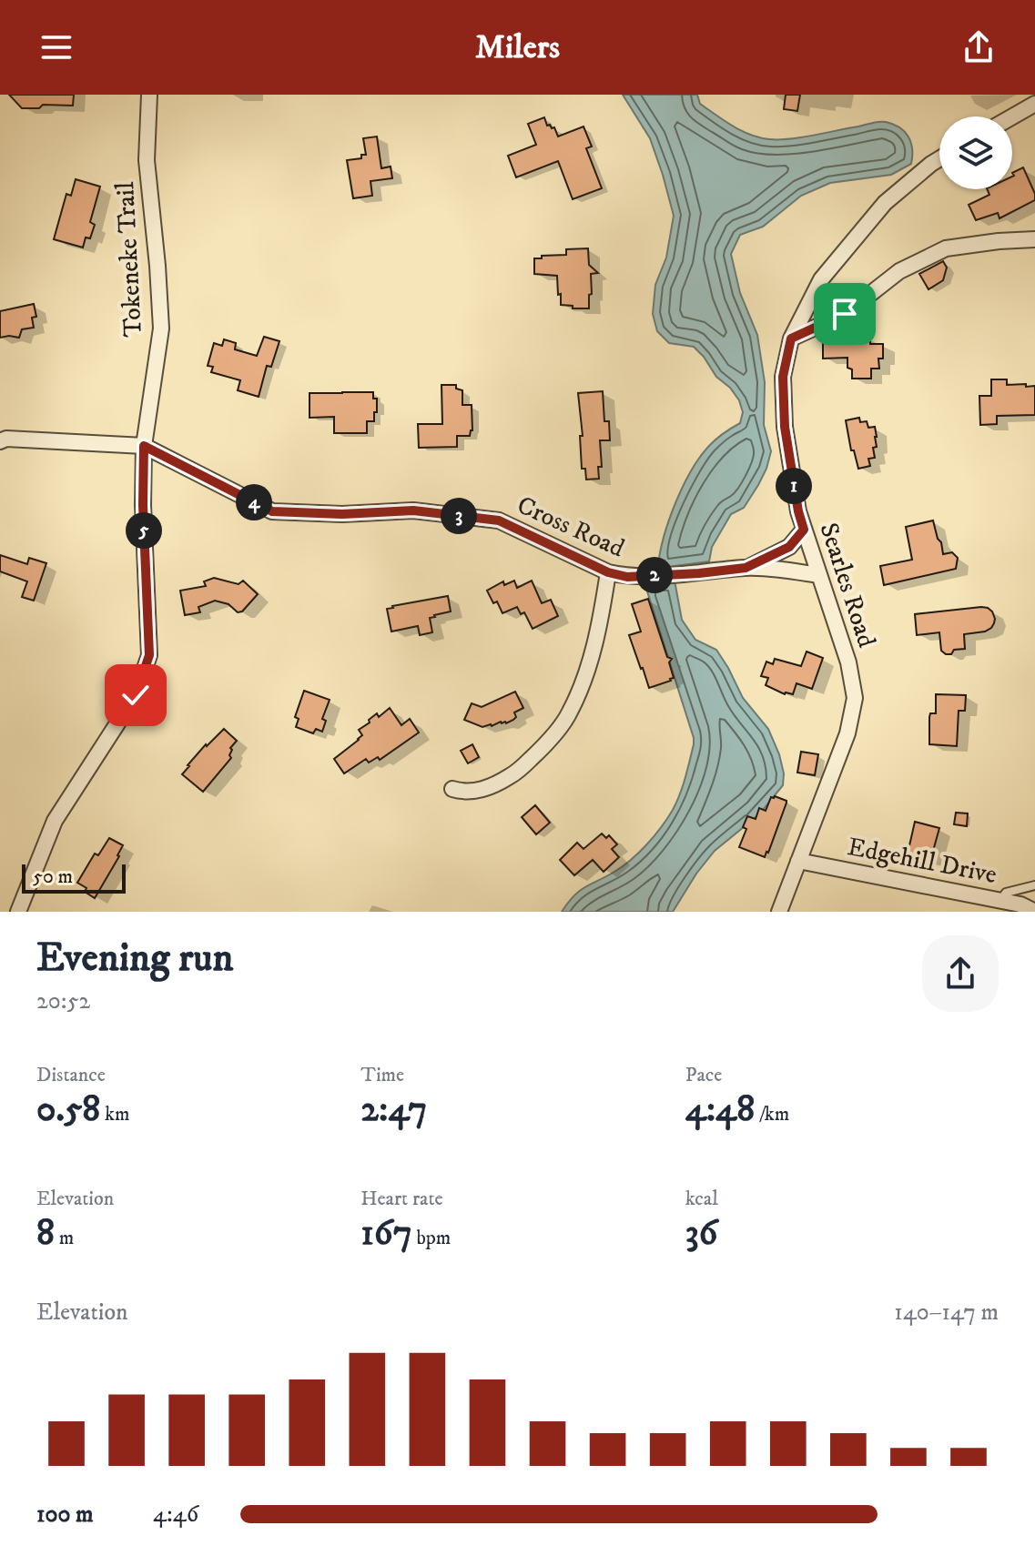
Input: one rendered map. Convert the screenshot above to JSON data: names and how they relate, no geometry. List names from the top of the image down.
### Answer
{
  "streets": {
    "street": [
      "Tokeneke Trail",
      "Cross Road",
      "Searles Road",
      "Edgehill Drive"
    ]
  },
  "crossings": [
    ["Tokeneke Trail", "Cross Road"],
    ["Cross Road", "Searles Road"],
    ["Searles Road", "Edgehill Drive"]
  ],
  "scale_bar": "50 m",
  "page": {
    "header": "Milers",
    "pins": [
      "1",
      "4",
      "3",
      "5",
      "2"
    ],
    "scale": "50 m",
    "heading": ["Evening run", "20:52"],
    "stats": [
      ["Distance", "0.58 km"],
      ["Time", "2:47"],
      ["Pace", "4:48 /km"],
      ["Elevation", "8 m"],
      ["Heart rate", "167 bpm"],
      ["kcal", "36"]
    ],
    "chart": ["Elevation", "140–147 m"],
    "list": [
      {
        "name": "100 m",
        "note": "4:46"
      }
    ]
  }
}
